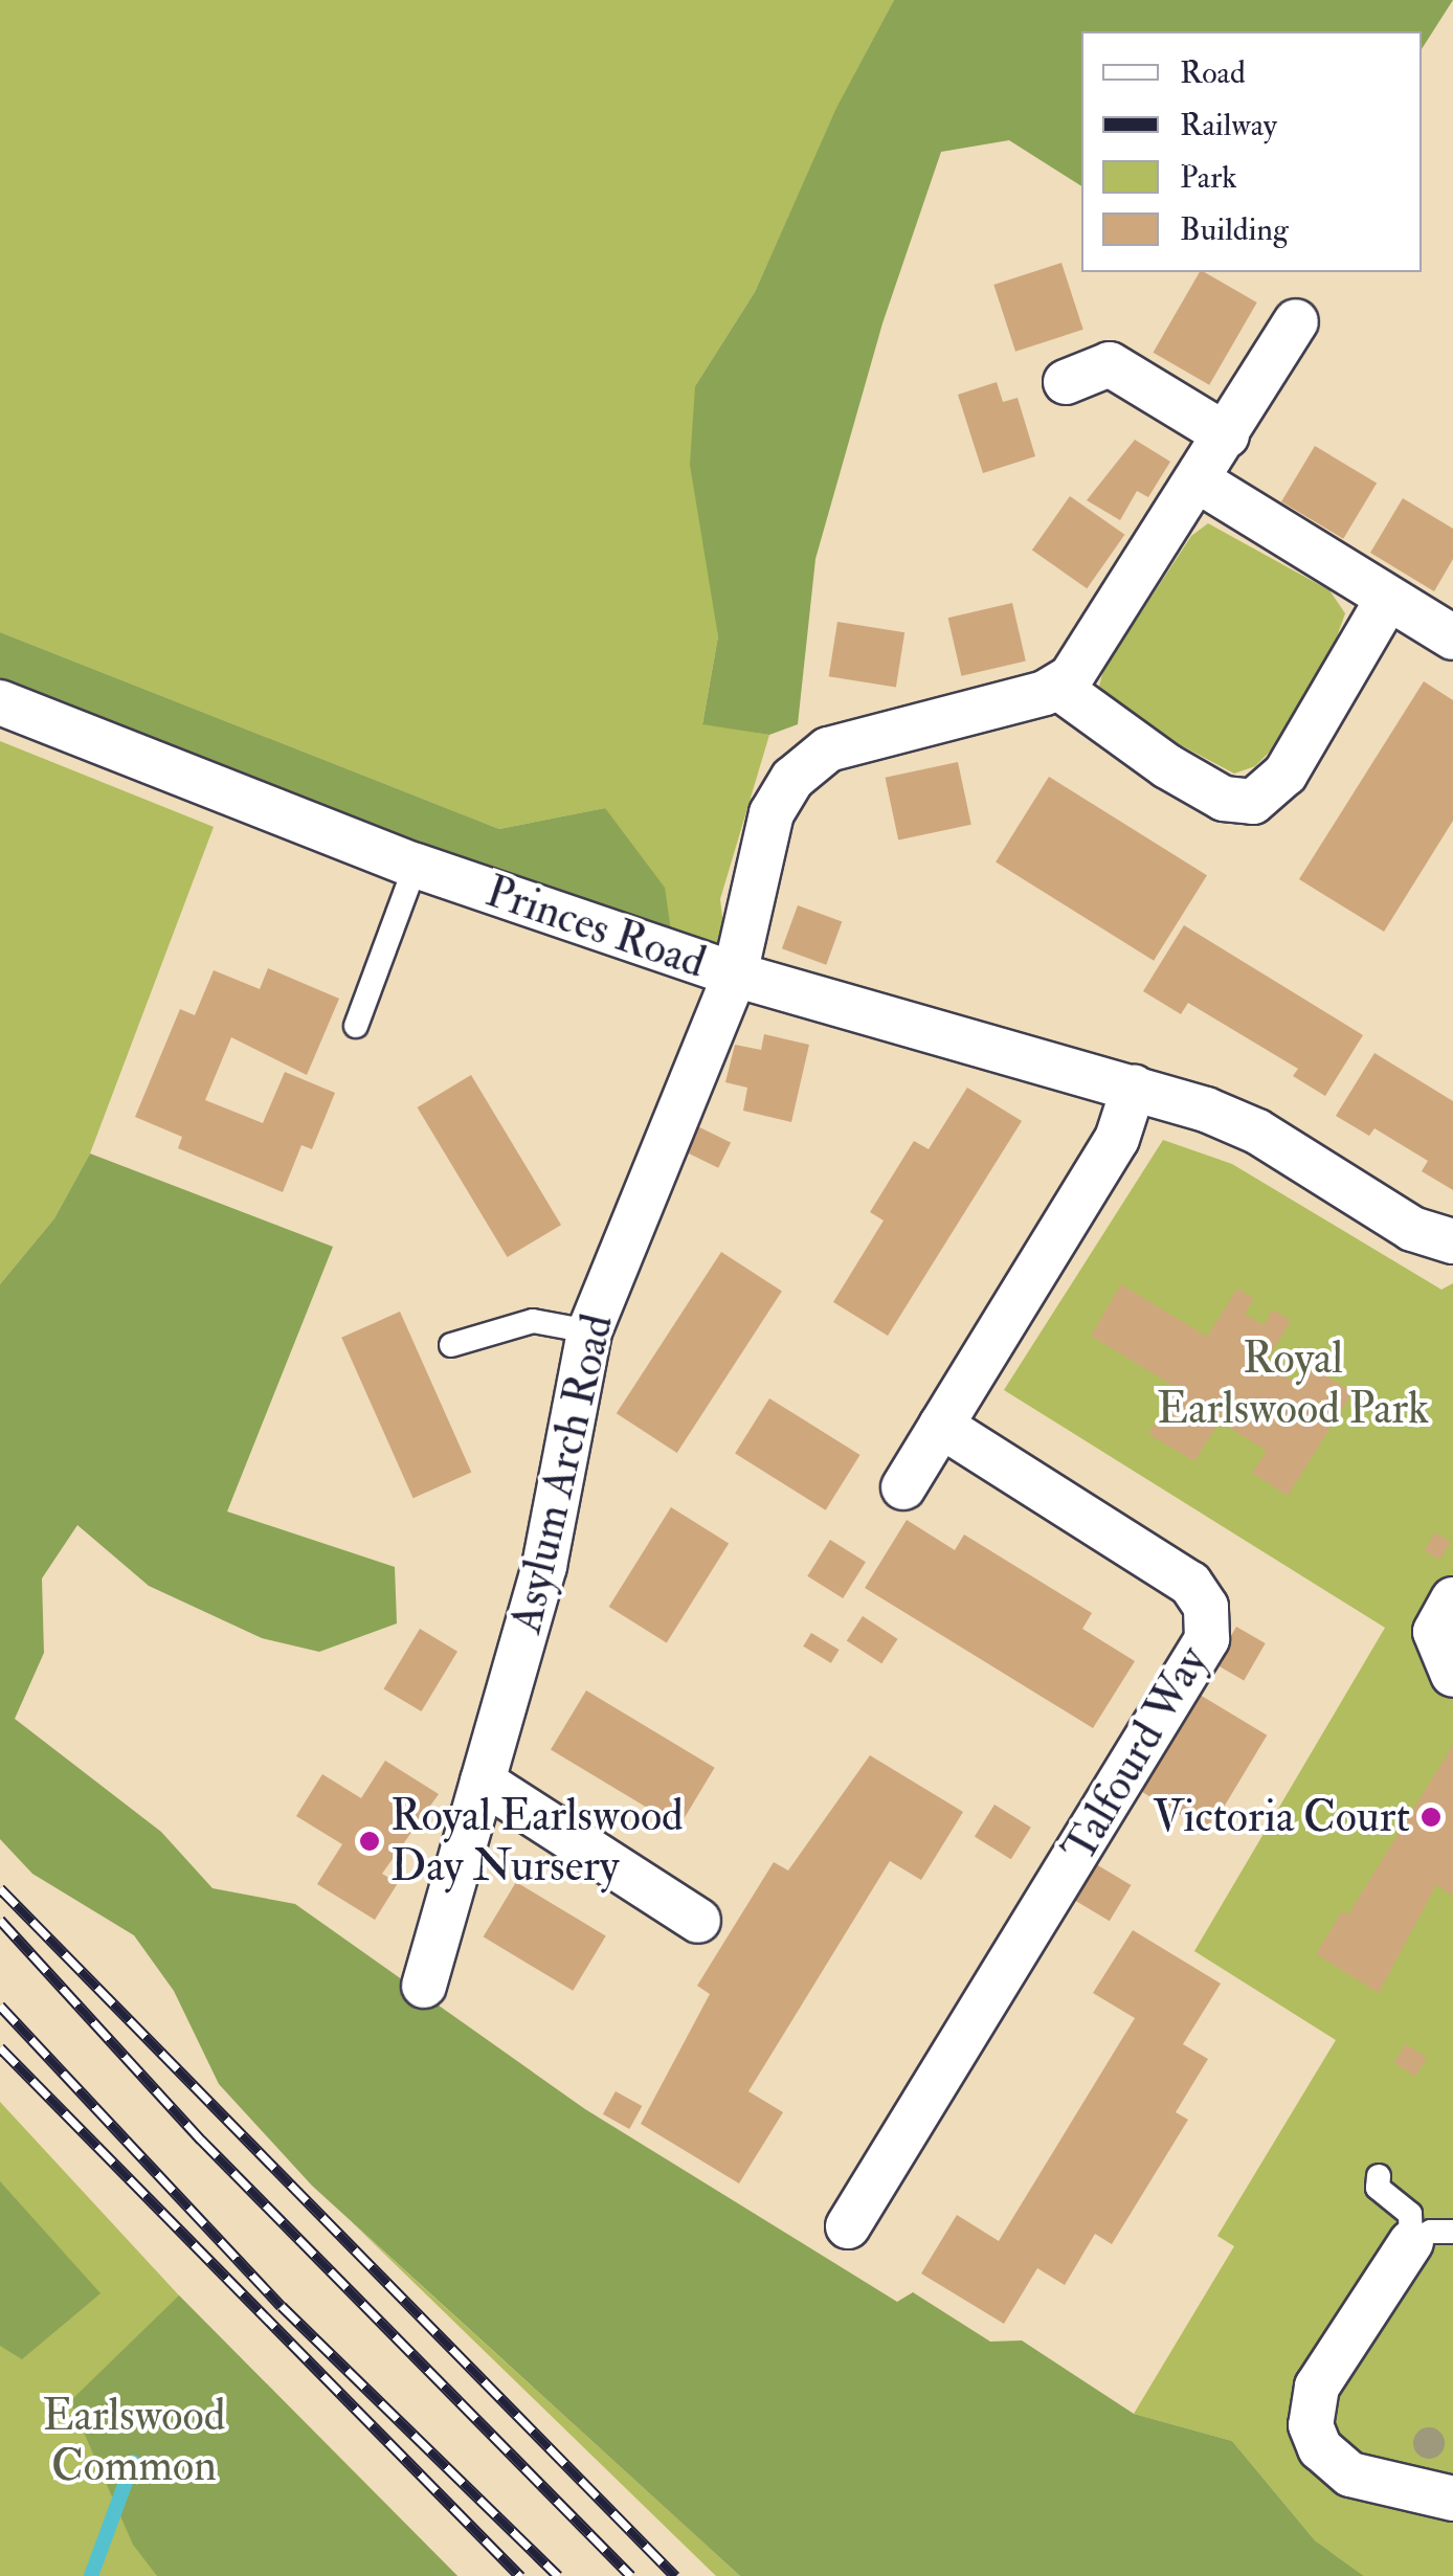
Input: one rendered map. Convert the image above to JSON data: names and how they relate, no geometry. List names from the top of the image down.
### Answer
{
  "streets": {
    "street": ["Princes Road", "Asylum Arch Road", "Talfourd Way"]
  },
  "crossings": [
    ["Princes Road", "Asylum Arch Road"]
  ],
  "parks": ["Royal Earlswood Park", "Earlswood Common"],
  "places": ["Victoria Court", "Royal Earlswood Day Nursery"],
  "legend": [
    "Road",
    "Railway",
    "Park",
    "Building"
  ]
}
